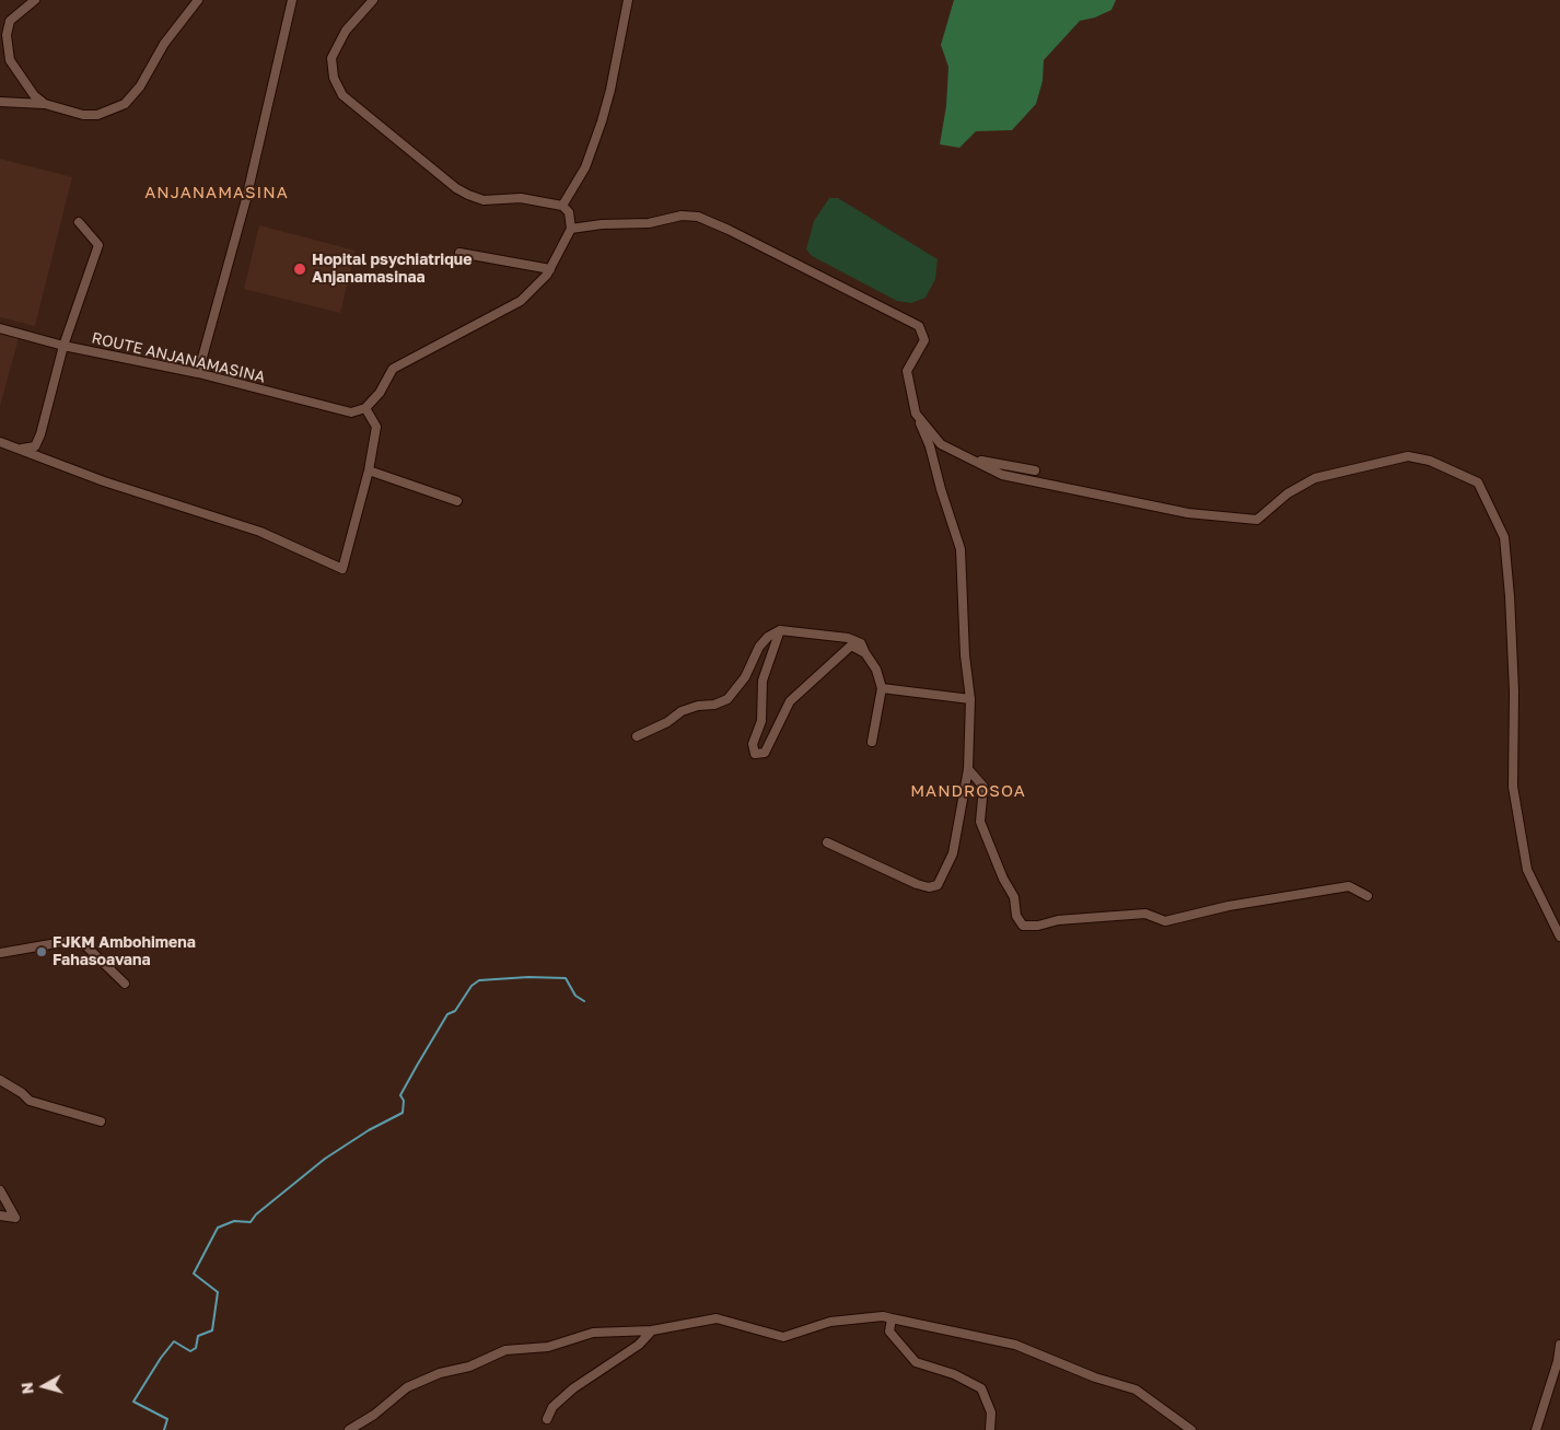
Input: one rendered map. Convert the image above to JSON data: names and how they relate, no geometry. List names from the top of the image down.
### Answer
{
  "streets": {
    "street": ["ROUTE ANJANAMASINA"]
  },
  "districts": ["ANJANAMASINA", "MANDROSOA"],
  "places": ["Hopital psychiatrique Anjanamasinaa", "FJKM Ambohimena Fahasoavana"],
  "north": "left"
}
